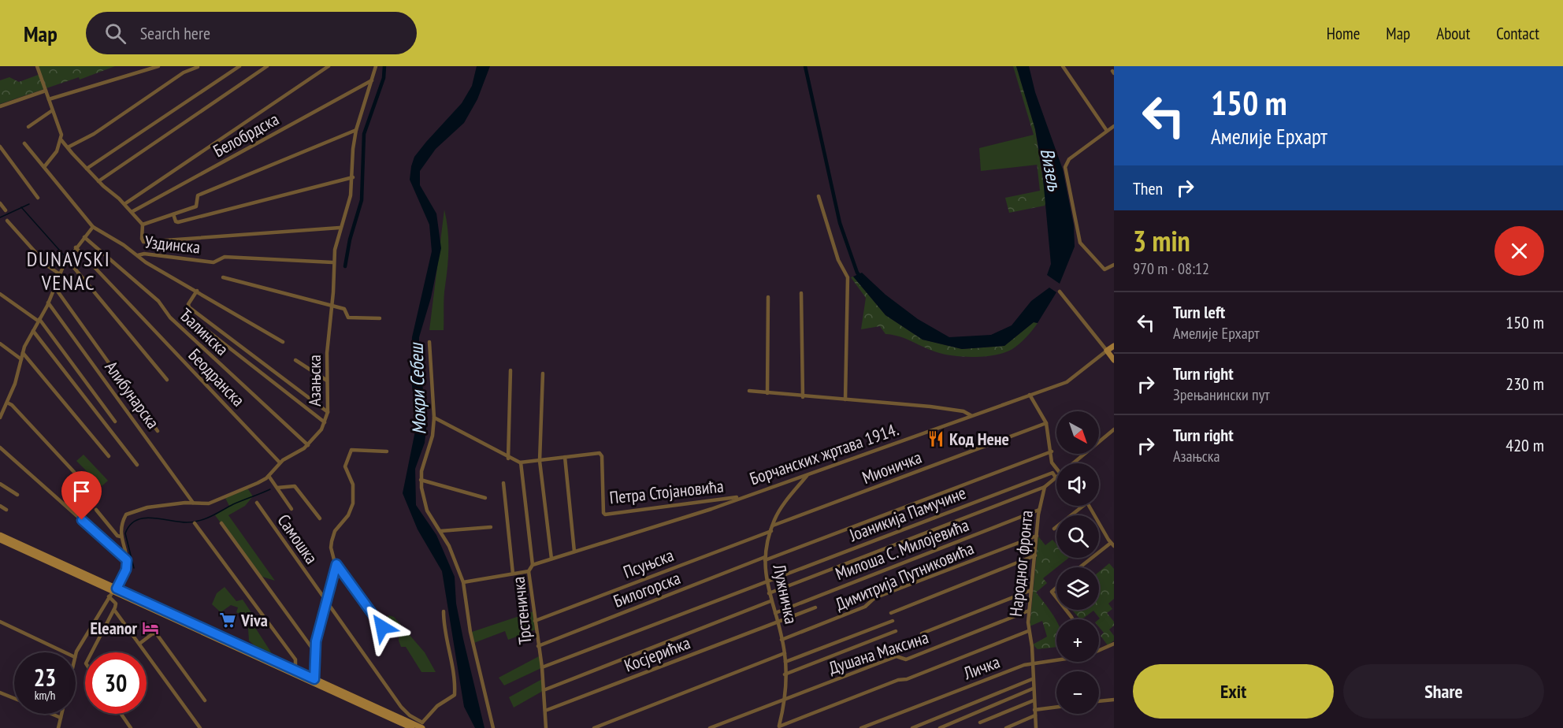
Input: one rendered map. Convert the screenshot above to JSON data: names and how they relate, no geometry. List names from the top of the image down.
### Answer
{
  "streets": {
    "main road": ["Борчанских жртава 1914."],
    "street": [
      "Белобрдска",
      "Уздинска",
      "Ђалинска",
      "Беодранска",
      "Азањска",
      "Алибунарска",
      "Мионичка",
      "Петра Стојановића",
      "Јоаникија Памучине",
      "Самошка",
      "Милоша С. Милојевића",
      "Псуњска",
      "Народног фронта",
      "Димитрија Путниковића",
      "Билогорска",
      "Лужничка",
      "Трстеничка",
      "Душана Максина",
      "Косјерићка",
      "Личка"
    ]
  },
  "crossings": [
    ["Белобрдска", "Азањска"],
    ["Уздинска", "Азањска"],
    ["Ђалинска", "Азањска"],
    ["Беодранска", "Азањска"],
    ["Азањска", "Алибунарска"],
    ["Борчанских жртава 1914.", "Петра Стојановића"],
    ["Борчанских жртава 1914.", "Лужничка"],
    ["Борчанских жртава 1914.", "Трстеничка"],
    ["Мионичка", "Лужничка"],
    ["Петра Стојановића", "Трстеничка"],
    ["Јоаникија Памучине", "Лужничка"],
    ["Јоаникија Памучине", "Трстеничка"],
    ["Милоша С. Милојевића", "Народног фронта"],
    ["Милоша С. Милојевића", "Лужничка"],
    ["Псуњска", "Лужничка"],
    ["Псуњска", "Трстеничка"],
    ["Народног фронта", "Димитрија Путниковића"],
    ["Народног фронта", "Душана Максина"],
    ["Народног фронта", "Личка"],
    ["Димитрија Путниковића", "Лужничка"],
    ["Билогорска", "Лужничка"],
    ["Билогорска", "Трстеничка"],
    ["Лужничка", "Душана Максина"],
    ["Лужничка", "Косјерићка"],
    ["Трстеничка", "Косјерићка"]
  ],
  "districts": ["DUNAVSKI VENAC"],
  "water": ["Визељ", "Мокри Себеш"],
  "places": {
    "restaurant": ["Код Нене"],
    "supermarket": ["Viva"],
    "hotel": ["Eleanor"]
  },
  "north": "bottom right",
  "page": {
    "header": "Map",
    "search": "Search here",
    "nav": [
      "Home",
      "Map",
      "About",
      "Contact"
    ],
    "turn": ["150 m", "Амелије Ерхарт"],
    "then": "Then",
    "heading": ["3 min", "970 m · 08:12"],
    "list": [
      {
        "name": "Turn left",
        "note": "Амелије Ерхарт",
        "value": "150 m"
      },
      {
        "name": "Turn right",
        "note": "Зрењанински пут",
        "value": "230 m"
      },
      {
        "name": "Turn right",
        "note": "Азањска",
        "value": "420 m"
      }
    ],
    "map_buttons": ["+", "−"],
    "speed": "23 km/h",
    "limit": "30",
    "buttons": ["Exit", "Share"]
  }
}
